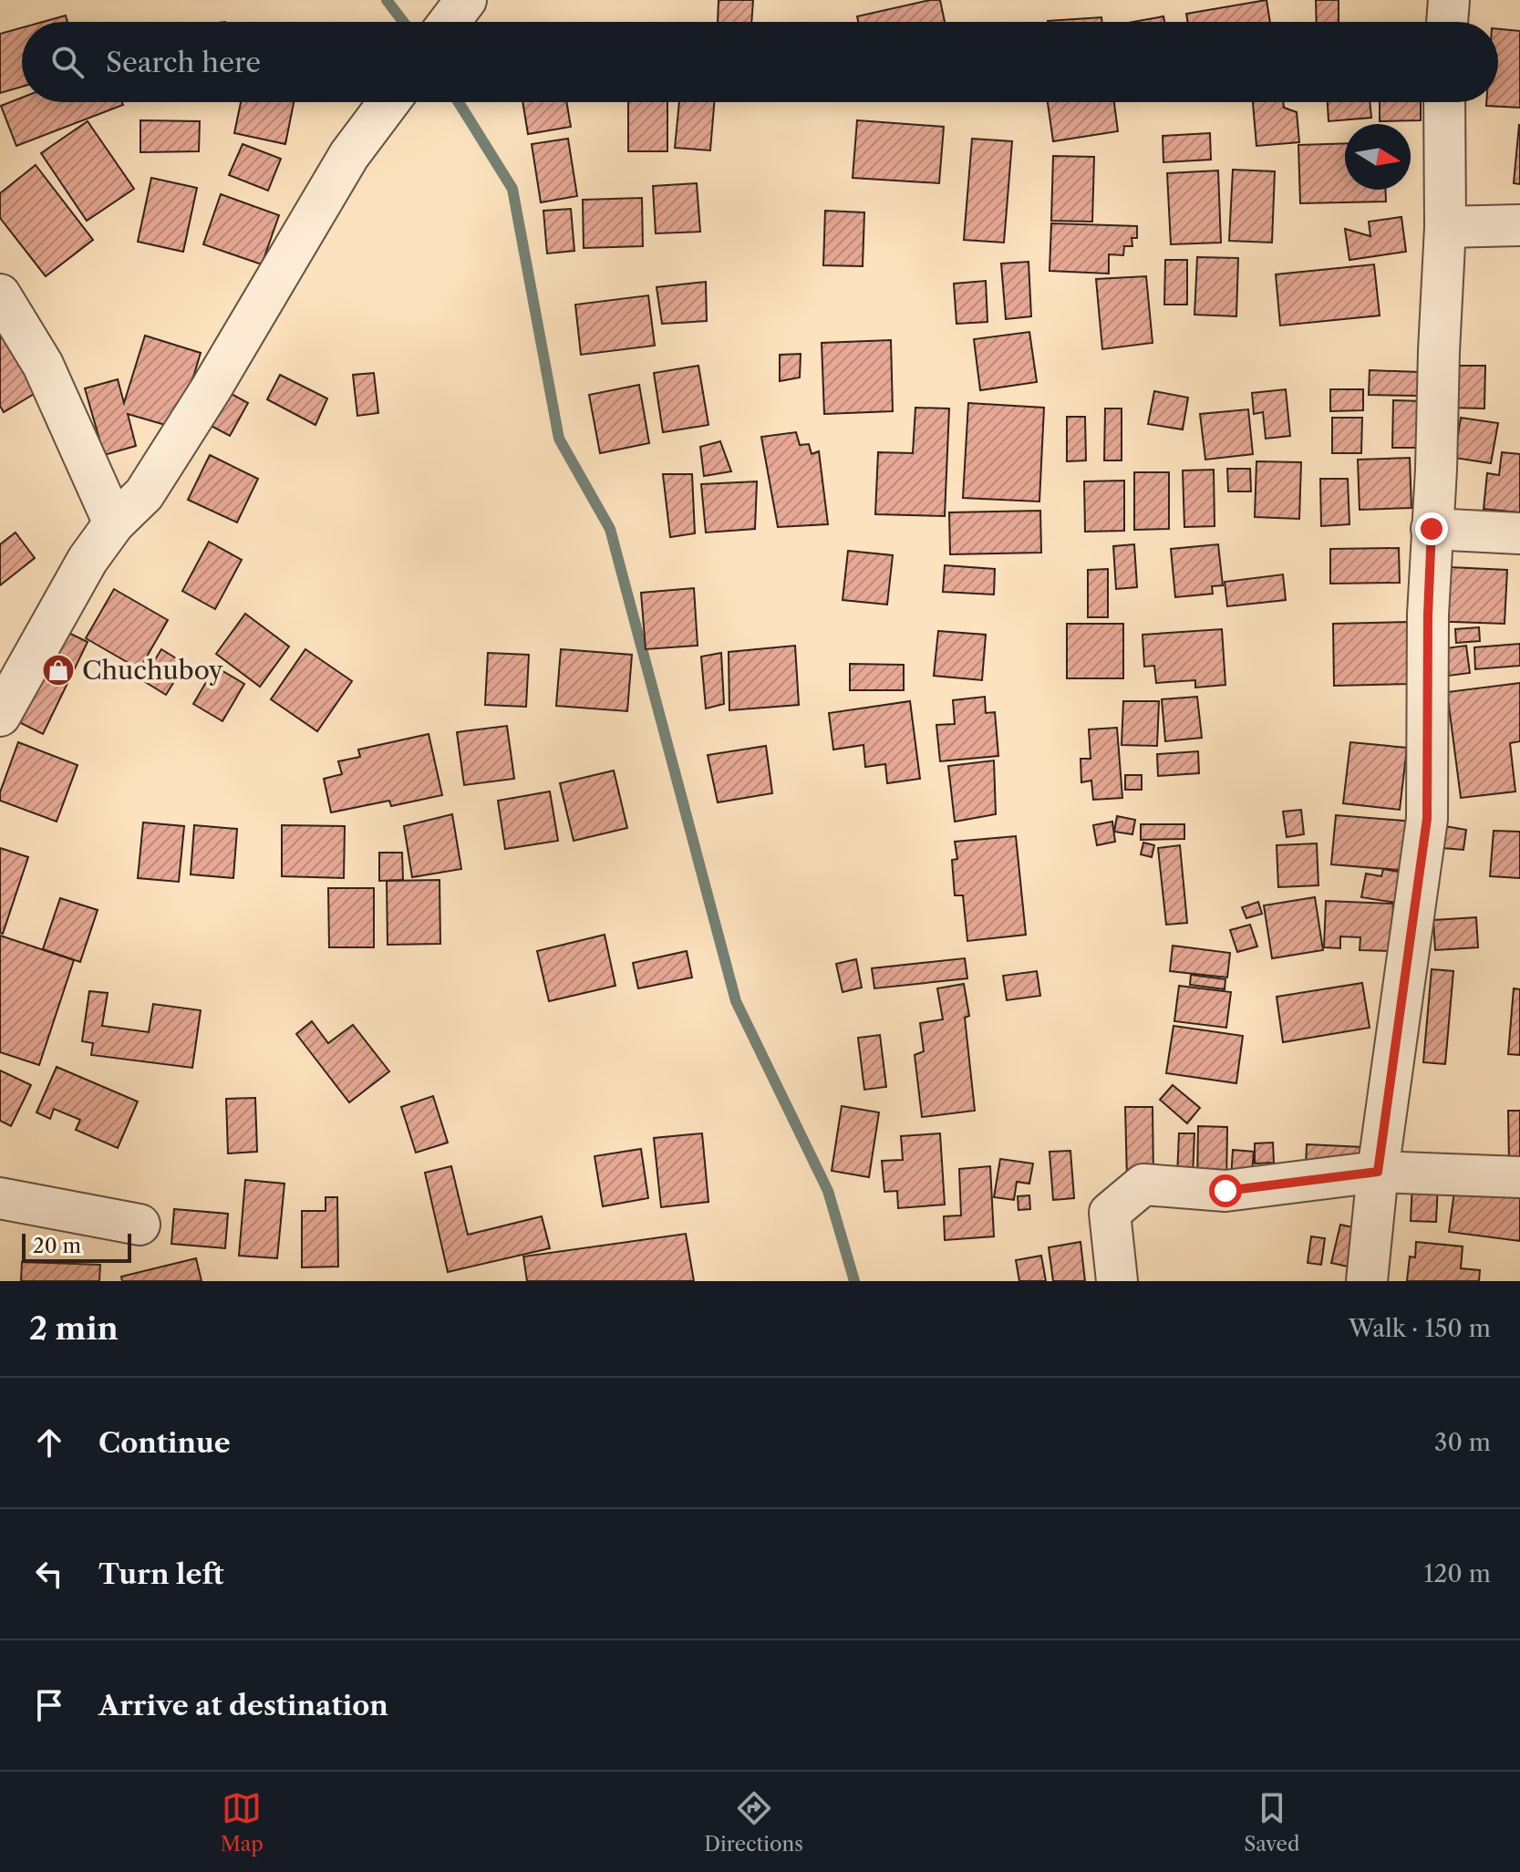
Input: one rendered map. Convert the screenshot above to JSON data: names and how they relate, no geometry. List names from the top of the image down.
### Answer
{
  "places": {
    "shop": ["Chuchuboy"]
  },
  "scale_bar": "20 m",
  "north": "right",
  "page": {
    "search": "Search here",
    "scale": "20 m",
    "heading": ["2 min", "Walk · 150 m"],
    "list": [
      ["Continue", "30 m"],
      ["Turn left", "120 m"],
      "Arrive at destination"
    ],
    "nav": ["Map", "Directions", "Saved"]
  }
}
